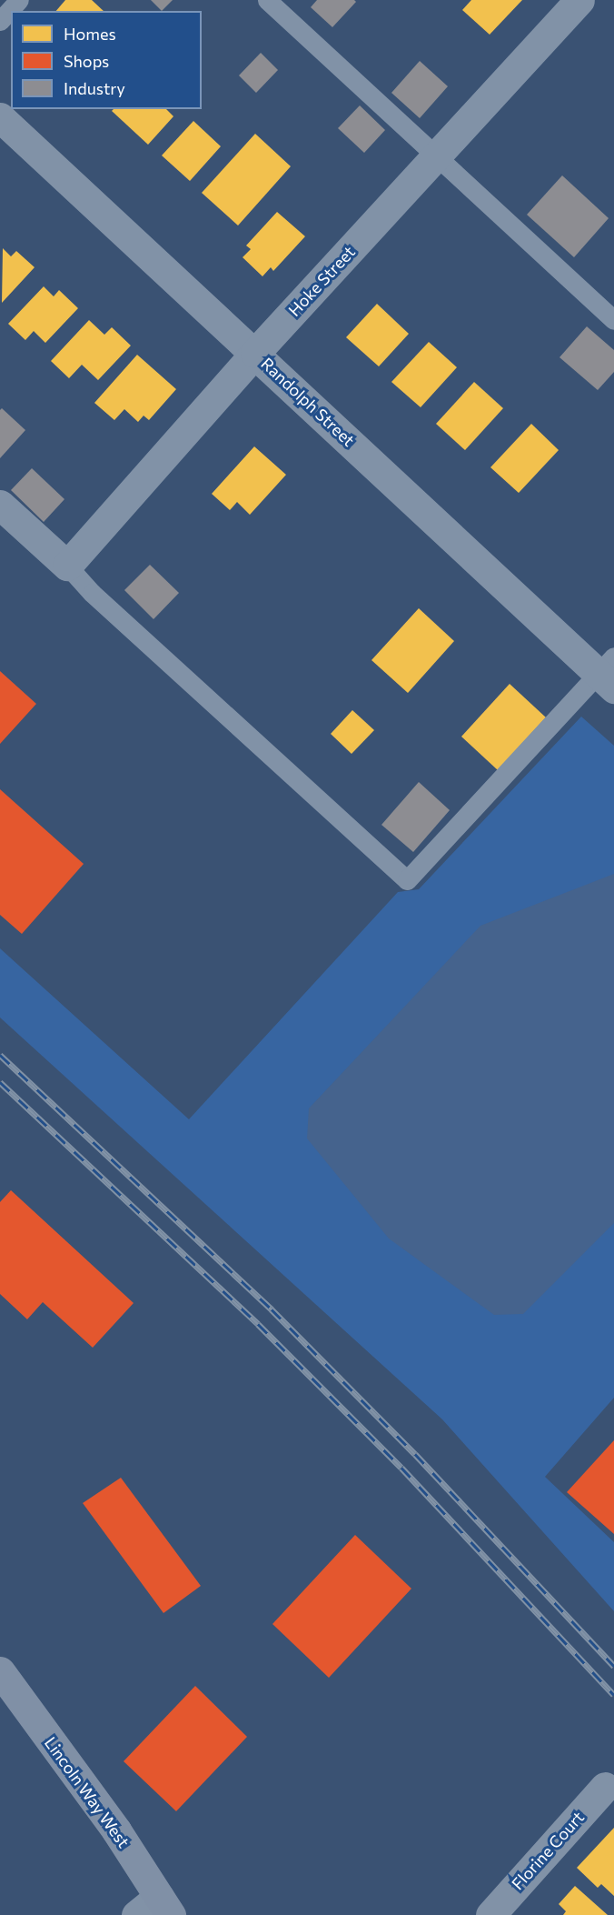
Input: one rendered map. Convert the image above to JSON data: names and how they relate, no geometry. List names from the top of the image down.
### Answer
{
  "streets": {
    "main road": ["Lincoln Way West"],
    "street": ["Hoke Street", "Randolph Street", "Florine Court"]
  },
  "crossings": [
    ["Hoke Street", "Randolph Street"]
  ],
  "legend": ["Homes", "Shops", "Industry"]
}
